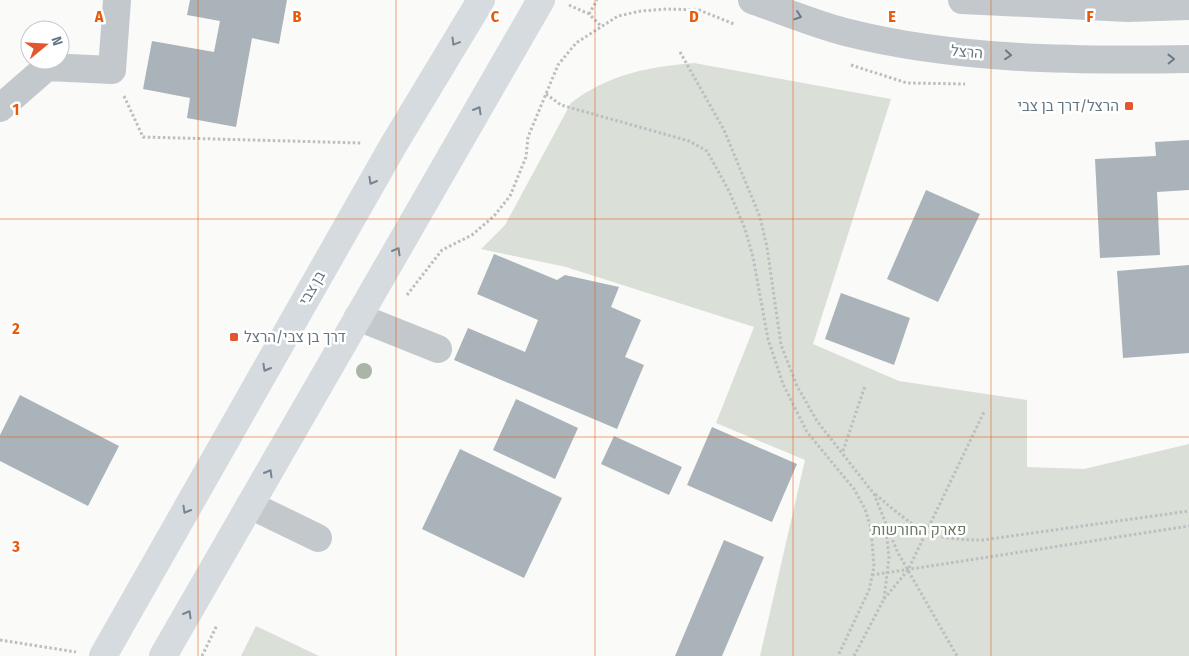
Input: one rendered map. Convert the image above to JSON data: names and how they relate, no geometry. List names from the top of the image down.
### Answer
{
  "streets": {
    "main road": ["בן צבי"],
    "street": ["הרצל"]
  },
  "parks": ["פארק החורשות"],
  "places": {
    "transit": ["הרצל/דרך בן צבי", "דרך בן צבי/הרצל"]
  },
  "north": "right",
  "grid": {
    "columns": [
      "A",
      "B",
      "C",
      "D",
      "E",
      "F"
    ],
    "rows": ["1", "2", "3"]
  }
}
